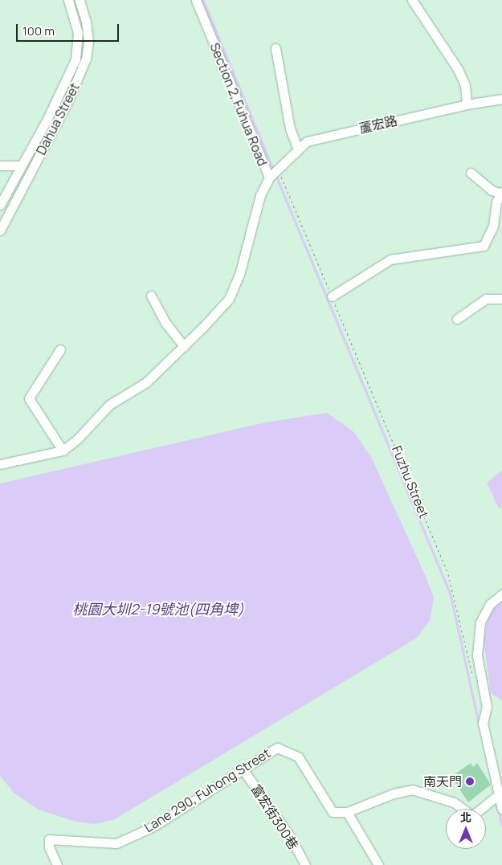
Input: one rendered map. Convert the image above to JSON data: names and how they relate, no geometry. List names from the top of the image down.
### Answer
{
  "streets": {
    "street": [
      "Section 2, Fuhua Road",
      "Dahua Street",
      "蘆宏路",
      "Lane 290, Fuhong Street",
      "富宏街300巷"
    ],
    "path": ["Fuzhu Street"]
  },
  "crossings": [
    ["Section 2, Fuhua Road", "蘆宏路"],
    ["Section 2, Fuhua Road", "Fuzhu Street"],
    ["蘆宏路", "Fuzhu Street"],
    ["Lane 290, Fuhong Street", "富宏街300巷"]
  ],
  "water": ["桃園大圳2-19號池(四角埤)"],
  "places": ["南天門"],
  "scale_bar": "100 m",
  "north": "top"
}
